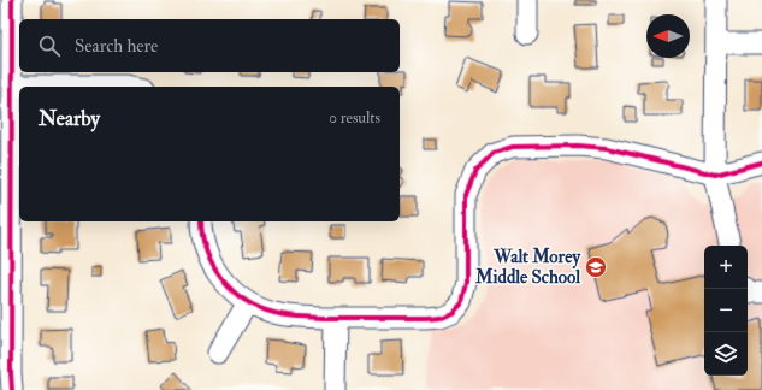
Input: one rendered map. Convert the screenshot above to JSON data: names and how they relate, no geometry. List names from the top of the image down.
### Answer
{
  "places": {
    "school or university": ["Walt Morey Middle School"]
  },
  "north": "left",
  "page": {
    "search": "Search here",
    "heading": ["Nearby", "0 results"],
    "map_buttons": ["+", "−"]
  }
}
